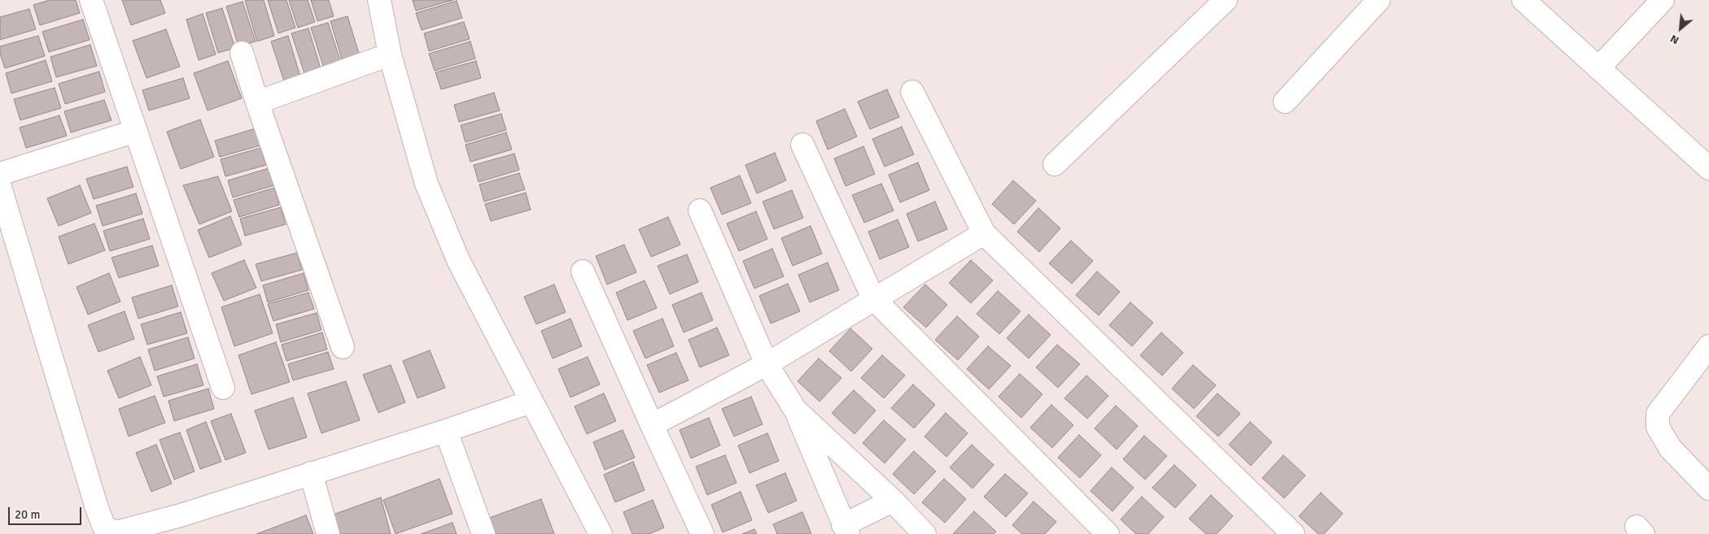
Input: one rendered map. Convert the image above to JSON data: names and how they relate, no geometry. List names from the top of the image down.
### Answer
{
  "scale_bar": "20 m",
  "north": "bottom left"
}
